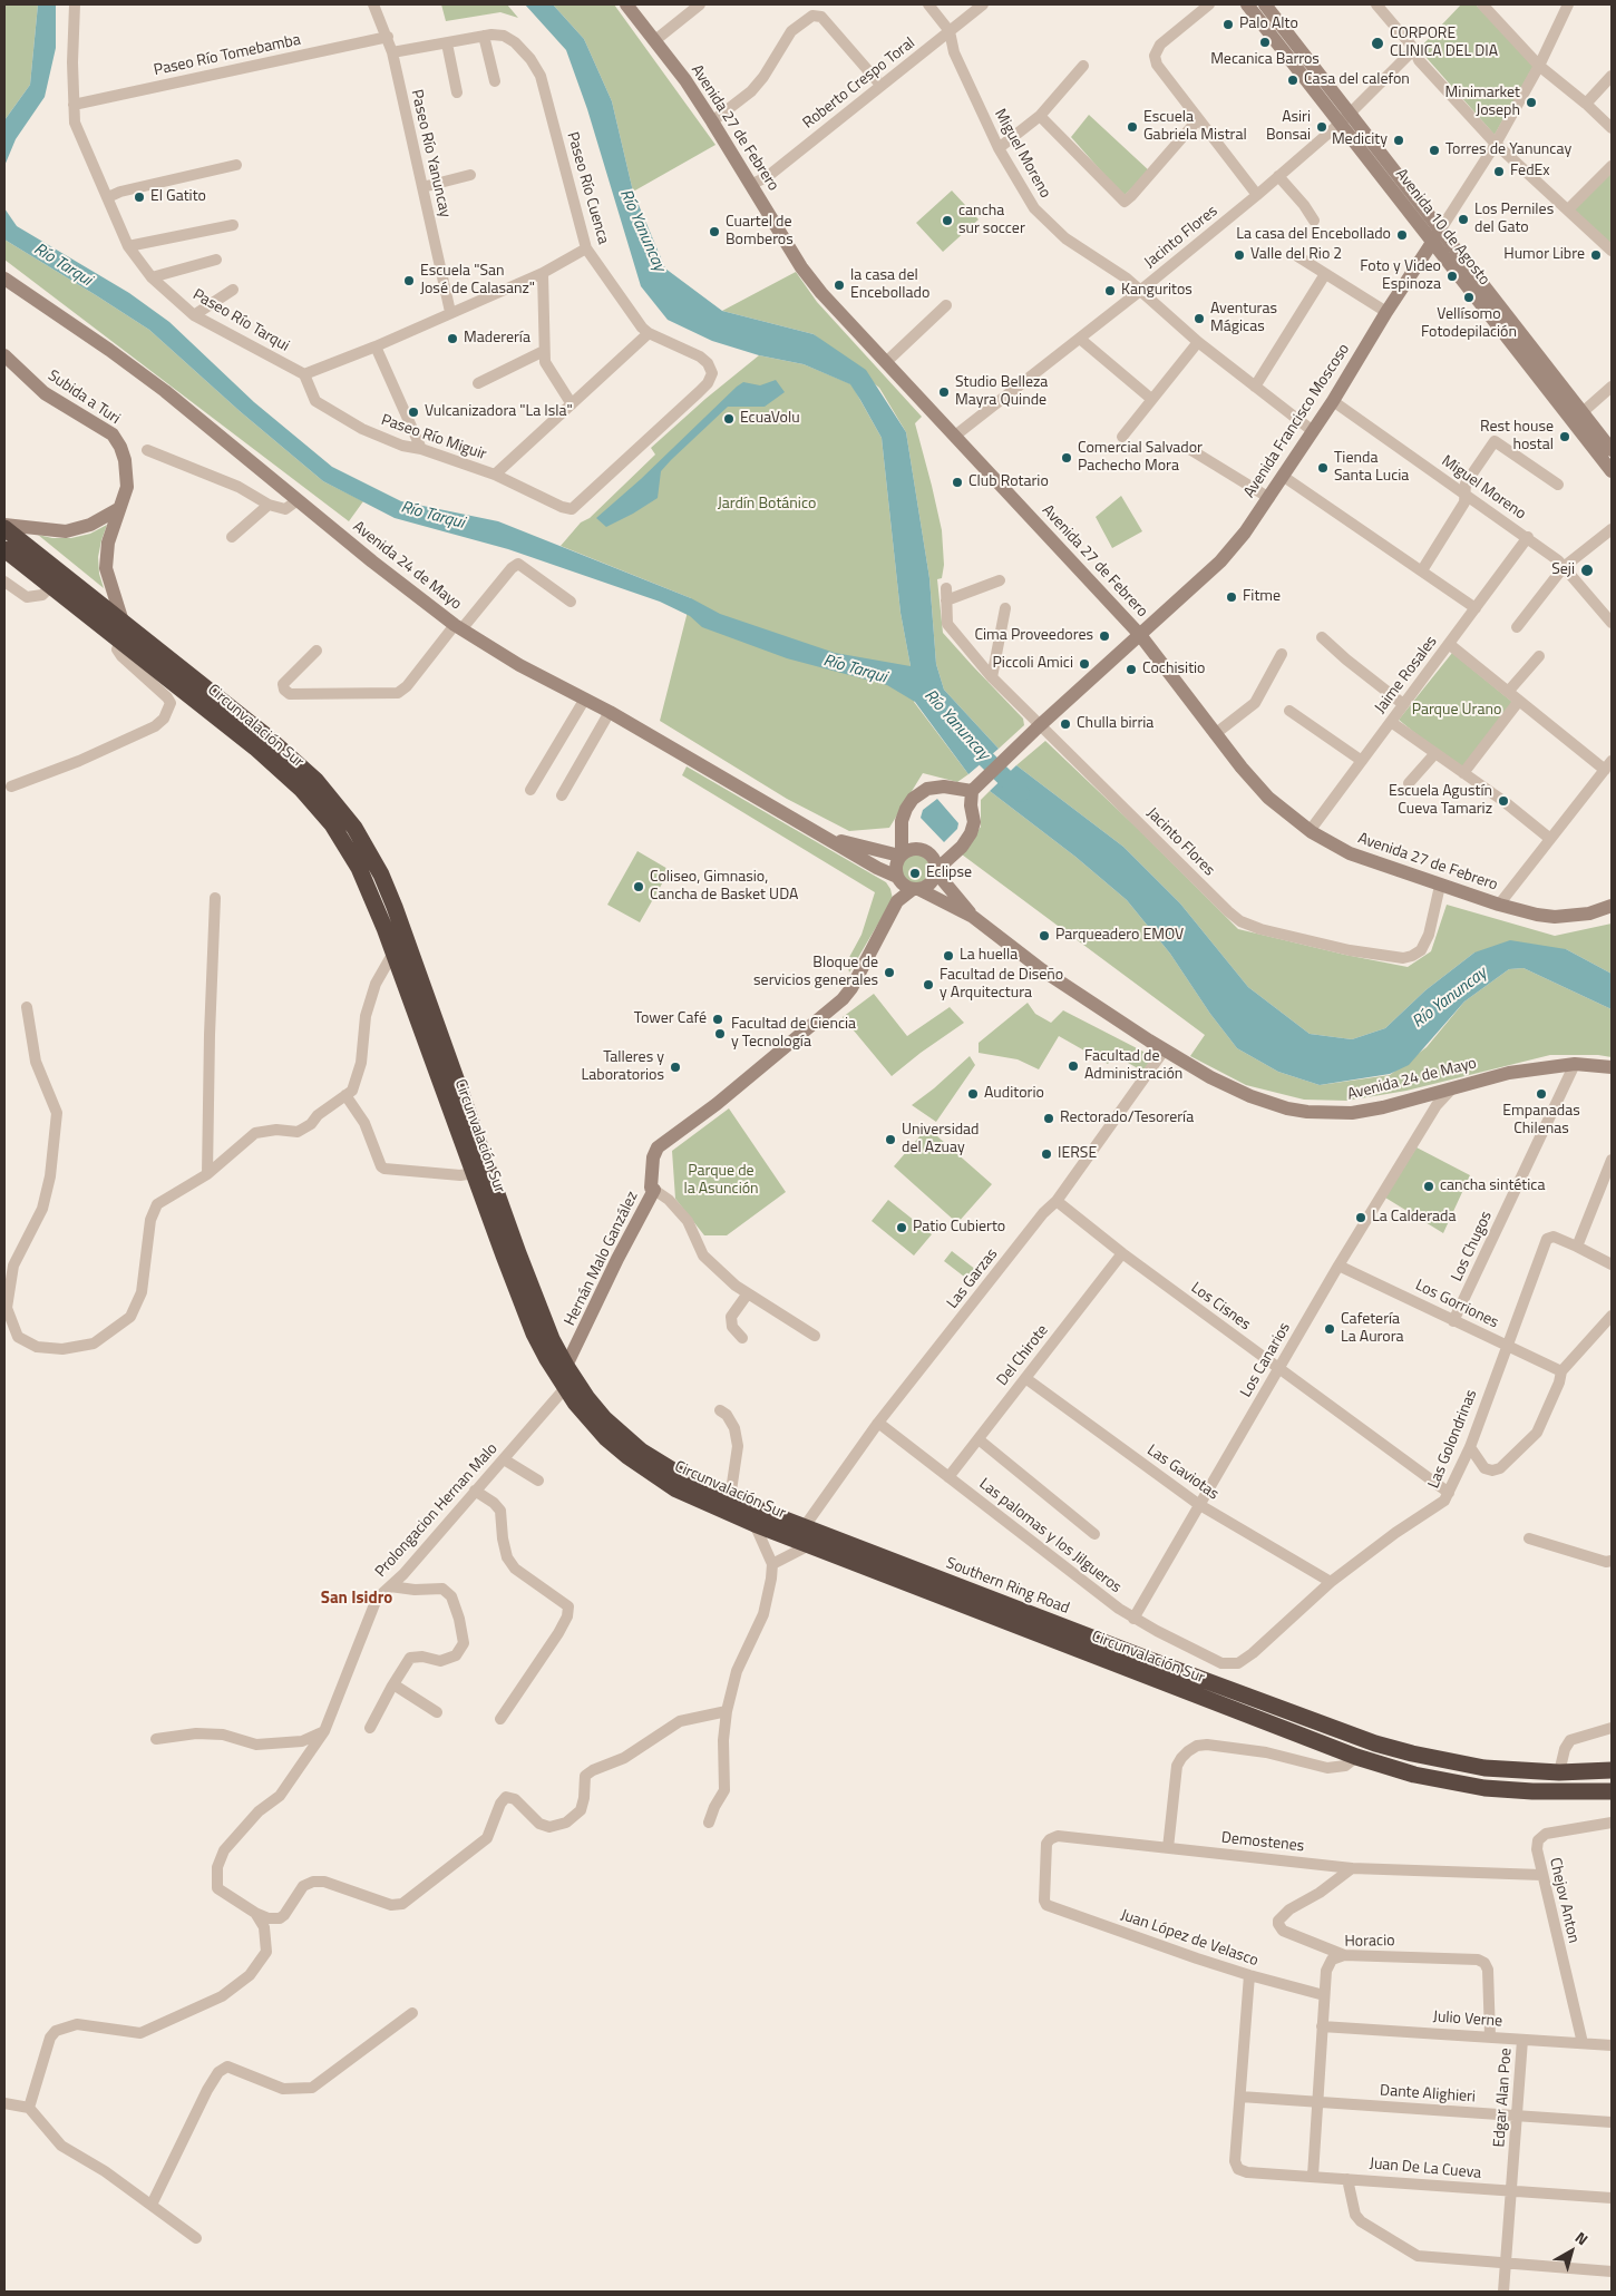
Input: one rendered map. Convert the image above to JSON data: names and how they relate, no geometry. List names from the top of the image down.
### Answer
{
  "streets": {
    "highway": ["Circunvalación Sur", "Southern Ring Road"],
    "main road": [
      "Avenida 27 de Febrero",
      "Avenida 10 de Agosto",
      "Subida a Turi",
      "Avenida Francisco Moscoso",
      "Avenida 24 de Mayo",
      "Hernán Malo Ganzález"
    ],
    "street": [
      "Paseo Río Tomebamba",
      "Roberto Crespo Toral",
      "Paseo Río Yanuncay",
      "Miguel Moreno",
      "Paseo Río Cuenca",
      "Jacinto Flores",
      "Paseo Río Tarqui",
      "Paseo Río Miguir",
      "Jaime Rosales",
      "Los Chugos",
      "Las Garzas",
      "Los Gorriones",
      "Los Cisnes",
      "Del Chirote",
      "Los Canarios",
      "Las Golondrinas",
      "Las Gaviotas",
      "Prolongacion Hernan Malo",
      "Las palomas y los Jilgueros",
      "Demostenes",
      "Chejov Anton",
      "Juan López de Velasco",
      "Horacio",
      "Julio Verne",
      "Dante Alighieri",
      "Edgar Alan Poe",
      "Juan De La Cueva"
    ]
  },
  "crossings": [
    ["Paseo Río Tomebamba", "Paseo Río Yanuncay"],
    ["Paseo Río Tomebamba", "Paseo Río Tarqui"],
    ["Roberto Crespo Toral", "Avenida 27 de Febrero"],
    ["Roberto Crespo Toral", "Miguel Moreno"],
    ["Avenida 27 de Febrero", "Jacinto Flores"],
    ["Avenida 27 de Febrero", "Avenida Francisco Moscoso"],
    ["Avenida 27 de Febrero", "Jaime Rosales"],
    ["Miguel Moreno", "Jacinto Flores"],
    ["Miguel Moreno", "Avenida Francisco Moscoso"],
    ["Miguel Moreno", "Jaime Rosales"],
    ["Paseo Río Cuenca", "Paseo Río Miguir"],
    ["Avenida 10 de Agosto", "Jacinto Flores"],
    ["Avenida 10 de Agosto", "Avenida Francisco Moscoso"],
    ["Jacinto Flores", "Avenida Francisco Moscoso"],
    ["Paseo Río Tarqui", "Paseo Río Miguir"],
    ["Subida a Turi", "Circunvalación Sur"],
    ["Avenida 24 de Mayo", "Los Chugos"],
    ["Avenida 24 de Mayo", "Hernán Malo Ganzález"],
    ["Avenida 24 de Mayo", "Las Garzas"],
    ["Avenida 24 de Mayo", "Los Canarios"],
    ["Circunvalación Sur", "Hernán Malo Ganzález"],
    ["Circunvalación Sur", "Prolongacion Hernan Malo"],
    ["Circunvalación Sur", "Southern Ring Road"],
    ["Los Chugos", "Los Gorriones"],
    ["Hernán Malo Ganzález", "Southern Ring Road"],
    ["Las Garzas", "Los Cisnes"],
    ["Las Garzas", "Las palomas y los Jilgueros"],
    ["Las Garzas", "Southern Ring Road"],
    ["Los Gorriones", "Los Canarios"],
    ["Los Gorriones", "Las Golondrinas"],
    ["Los Cisnes", "Del Chirote"],
    ["Los Cisnes", "Los Canarios"],
    ["Los Cisnes", "Las Golondrinas"],
    ["Del Chirote", "Las Gaviotas"],
    ["Del Chirote", "Las palomas y los Jilgueros"],
    ["Los Canarios", "Las Gaviotas"],
    ["Los Canarios", "Las palomas y los Jilgueros"],
    ["Las Golondrinas", "Las Gaviotas"],
    ["Las Golondrinas", "Las palomas y los Jilgueros"],
    ["Demostenes", "Chejov Anton"],
    ["Demostenes", "Juan López de Velasco"],
    ["Chejov Anton", "Julio Verne"],
    ["Juan López de Velasco", "Horacio"],
    ["Horacio", "Julio Verne"],
    ["Horacio", "Dante Alighieri"],
    ["Horacio", "Juan De La Cueva"],
    ["Julio Verne", "Edgar Alan Poe"],
    ["Dante Alighieri", "Edgar Alan Poe"],
    ["Dante Alighieri", "Juan De La Cueva"],
    ["Edgar Alan Poe", "Juan De La Cueva"]
  ],
  "districts": ["San Isidro"],
  "water": ["Río Yanuncay", "Río Tarqui"],
  "parks": ["Jardín Botánico", "Parque Urano", "Parque de la Asunción"],
  "places": [
    "Palo Alto",
    "Mecanica Barros",
    "CORPORE CLINICA DEL DIA",
    "Casa del calefon",
    "Minimarket Joseph",
    "Escuela Gabriela Mistral",
    "Asiri Bonsai",
    "Medicity",
    "Torres de Yanuncay",
    "FedEx",
    "El Gatito",
    "Los Perniles del Gato",
    "cancha sur soccer",
    "Cuartel de Bomberos",
    "La casa del Encebollado",
    "Valle del Rio 2",
    "Humor Libre",
    "Foto y Video Espinoza",
    "Escuela \"San José de Calasanz\"",
    "la casa del Encebollado",
    "Kanguritos",
    "Vellísomo Fotodepilación",
    "Aventuras Mágicas",
    "Maderería",
    "Studio Belleza Mayra Quinde",
    "Vulcanizadora \"La Isla\"",
    "EcuaVolu",
    "Rest house hostal",
    "Comercial Salvador Pachecho Mora",
    "Tienda Santa Lucia",
    "Club Rotario",
    "Seji",
    "Fitme",
    "Cima Proveedores",
    "Piccoli Amici",
    "Cochisitio",
    "Chulla birria",
    "Escuela Agustín Cueva Tamariz",
    "Eclipse",
    "Coliseo, Gimnasio, Cancha de Basket UDA",
    "Parqueadero EMOV",
    "La huella",
    "Bloque de servicios generales",
    "Facultad de Diseño y Arquitectura",
    "Tower Café",
    "Facultad de Ciencia y Tecnología",
    "Facultad de Administración",
    "Talleres y Laboratorios",
    "Auditorio",
    "Empanadas Chilenas",
    "Rectorado/Tesorería",
    "Universidad del Azuay",
    "IERSE",
    "cancha sintética",
    "La Calderada",
    "Patio Cubierto",
    "Cafetería La Aurora"
  ],
  "north": "top right"
}
